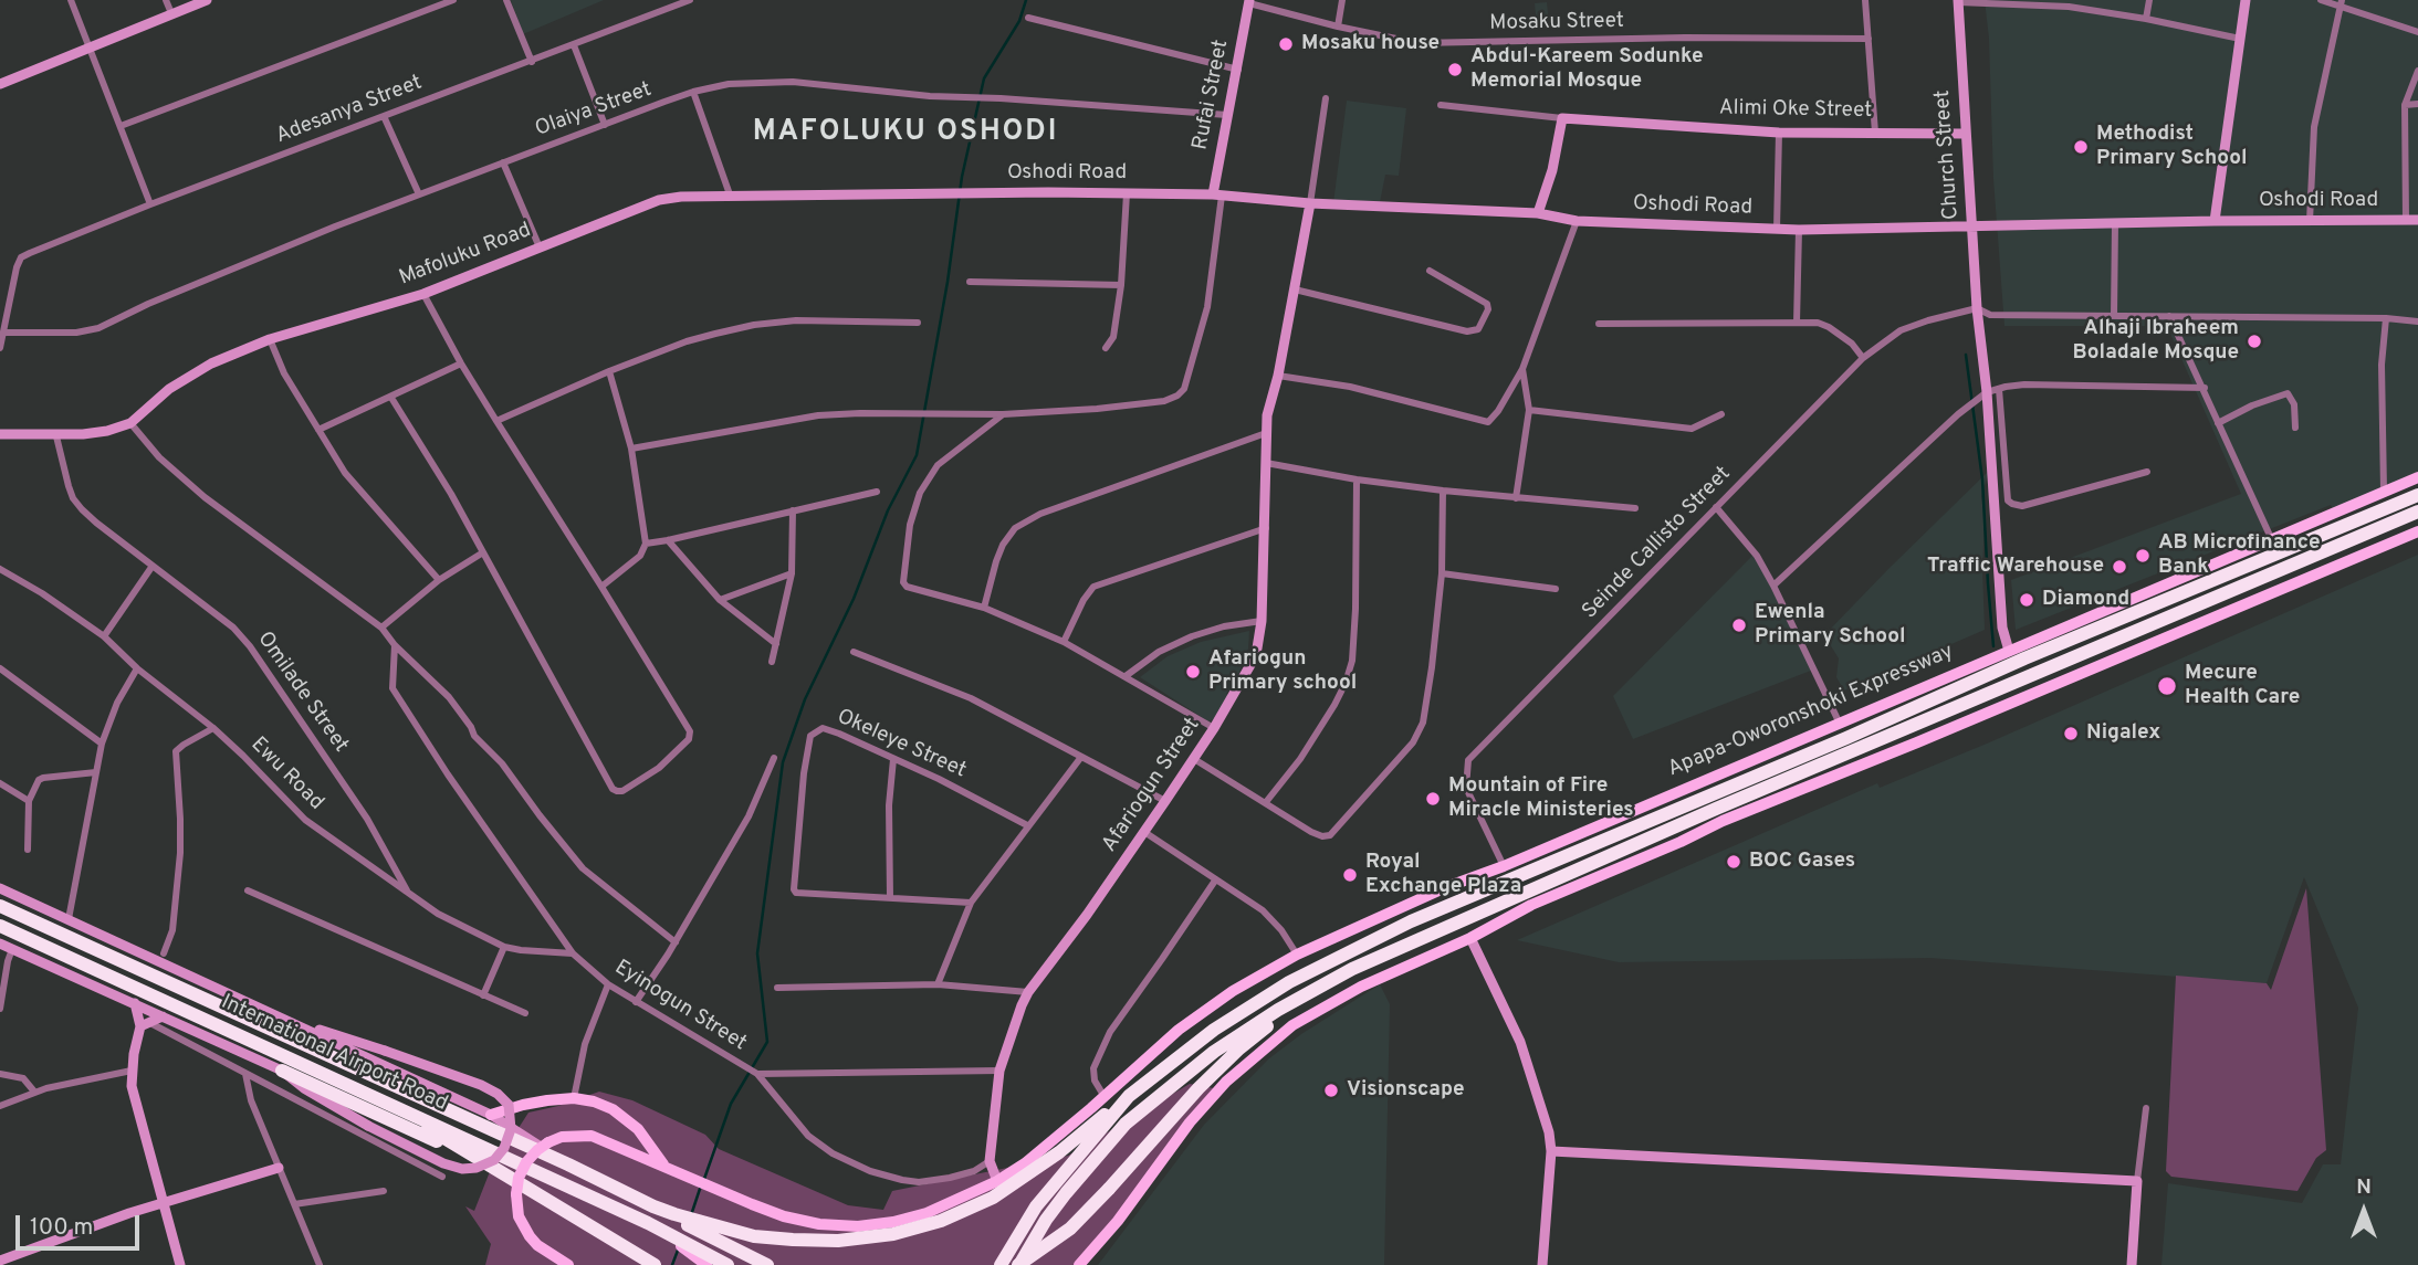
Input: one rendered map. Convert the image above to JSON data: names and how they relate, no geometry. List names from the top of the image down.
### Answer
{
  "streets": {
    "highway": ["Apapa-Oworonshoki Expressway", "International Airport Road"],
    "street": [
      "Mosaku Street",
      "Rufai Street",
      "Adesanya Street",
      "Olaiya Street",
      "Alimi Oke Street",
      "Church Street",
      "Oshodi Road",
      "Mafoluku Road",
      "Seinde Callisto Street",
      "Omilade Street",
      "Okeleye Street",
      "Ewu Road",
      "Afariogun Street",
      "Eyinogun Street"
    ]
  },
  "crossings": [
    ["Mosaku Street", "Rufai Street"],
    ["Rufai Street", "Olaiya Street"],
    ["Rufai Street", "Oshodi Road"],
    ["Adesanya Street", "Olaiya Street"],
    ["Alimi Oke Street", "Church Street"],
    ["Church Street", "Oshodi Road"],
    ["Church Street", "Seinde Callisto Street"],
    ["Church Street", "Apapa-Oworonshoki Expressway"],
    ["Oshodi Road", "Mafoluku Road"],
    ["Oshodi Road", "Afariogun Street"],
    ["Mafoluku Road", "Omilade Street"],
    ["Seinde Callisto Street", "Apapa-Oworonshoki Expressway"],
    ["Omilade Street", "Ewu Road"],
    ["Apapa-Oworonshoki Expressway", "Afariogun Street"],
    ["Ewu Road", "Eyinogun Street"],
    ["Afariogun Street", "Eyinogun Street"]
  ],
  "districts": ["MAFOLUKU OSHODI"],
  "places": [
    "Mosaku house",
    "Abdul-Kareem Sodunke Memorial Mosque",
    "Methodist Primary School",
    "Alhaji Ibraheem Boladale Mosque",
    "AB Microfinance Bank",
    "Traffic Warehouse",
    "Diamond",
    "Ewenla Primary School",
    "Afariogun Primary school",
    "Mecure Health Care",
    "Nigalex",
    "Mountain of Fire Miracle Ministeries",
    "BOC Gases",
    "Royal Exchange Plaza",
    "Visionscape"
  ],
  "scale_bar": "100 m",
  "north": "top"
}
